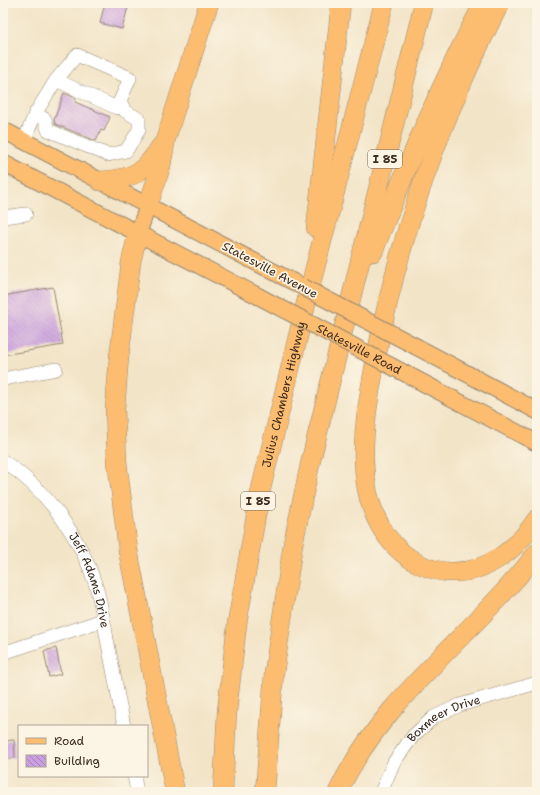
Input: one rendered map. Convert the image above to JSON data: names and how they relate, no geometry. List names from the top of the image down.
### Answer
{
  "streets": {
    "highway": ["I 85", "Julius Chambers Highway"],
    "main road": ["Statesville Avenue", "Statesville Road"],
    "street": ["Jeff Adams Drive", "Boxmeer Drive"]
  },
  "legend": ["Road", "Building"]
}
